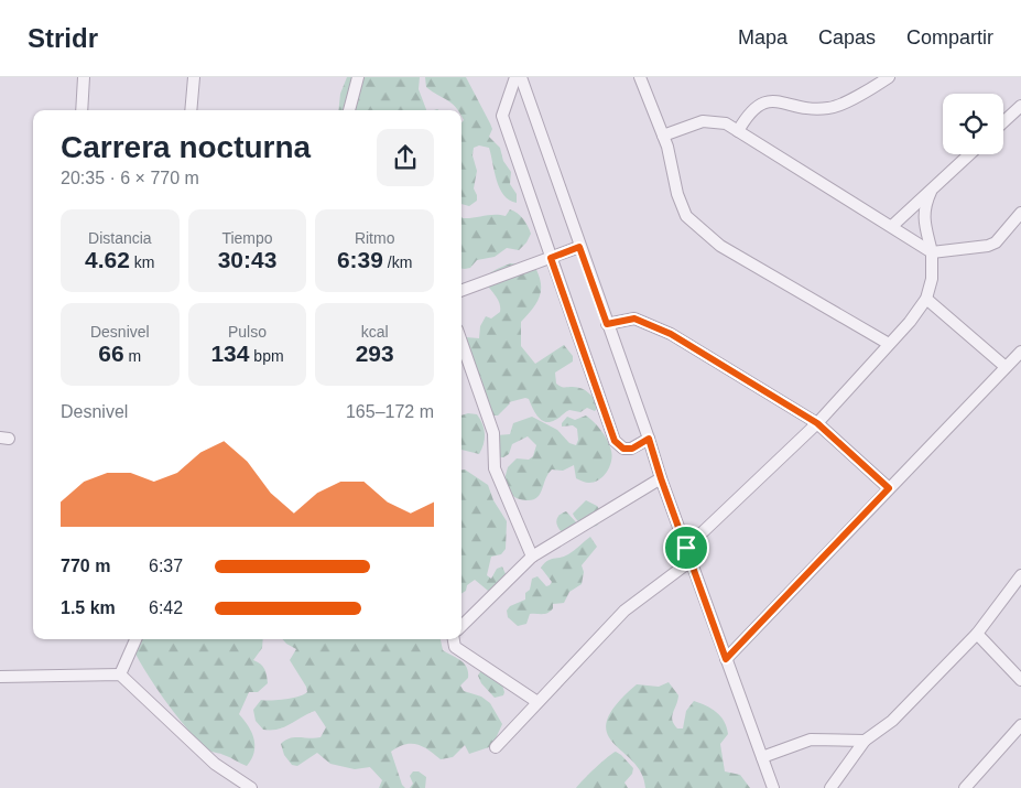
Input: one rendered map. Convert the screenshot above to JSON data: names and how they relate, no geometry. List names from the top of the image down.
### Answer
{
  "page": {
    "header": "Stridr",
    "nav": ["Mapa", "Capas", "Compartir"],
    "heading": ["Carrera nocturna", "20:35 · 6 × 770 m"],
    "stats": [
      ["Distancia", "4.62 km"],
      ["Tiempo", "30:43"],
      ["Ritmo", "6:39 /km"],
      ["Desnivel", "66 m"],
      ["Pulso", "134 bpm"],
      ["kcal", "293"]
    ],
    "chart": ["Desnivel", "165–172 m"],
    "list": [
      {
        "name": "770 m",
        "note": "6:37"
      },
      {
        "name": "1.5 km",
        "note": "6:42"
      }
    ]
  }
}
